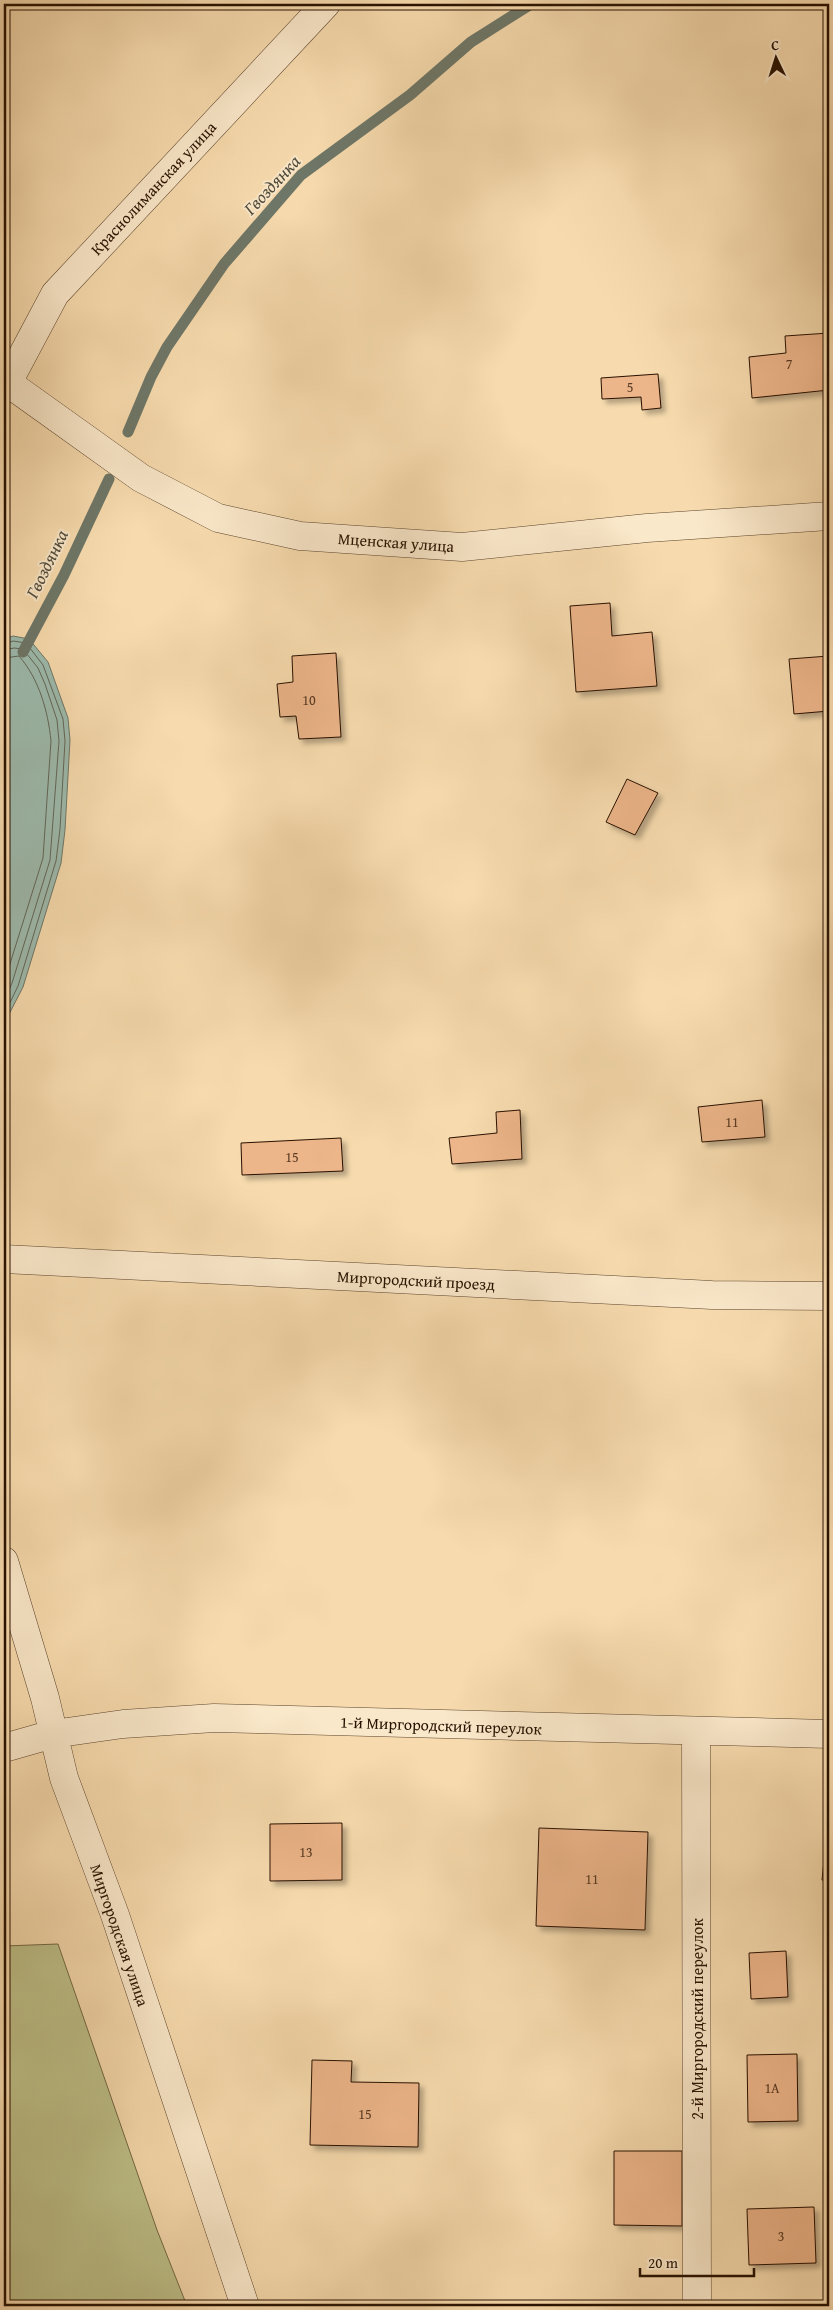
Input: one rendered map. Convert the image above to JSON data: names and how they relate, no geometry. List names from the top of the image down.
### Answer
{
  "streets": {
    "street": [
      "Краснолиманская улица",
      "Мценская улица",
      "Миргородский проезд",
      "1-й Миргородский переулок",
      "Миргородская улица",
      "2-й Миргородский переулок"
    ]
  },
  "crossings": [
    ["Краснолиманская улица", "Мценская улица"],
    ["1-й Миргородский переулок", "Миргородская улица"],
    ["1-й Миргородский переулок", "2-й Миргородский переулок"]
  ],
  "water": ["Гвоздянка"],
  "house_numbers": [
    "7",
    "5",
    "10",
    "11",
    "15",
    "13",
    "11",
    "1А",
    "15",
    "3"
  ],
  "scale_bar": "20 m",
  "north": "top"
}
